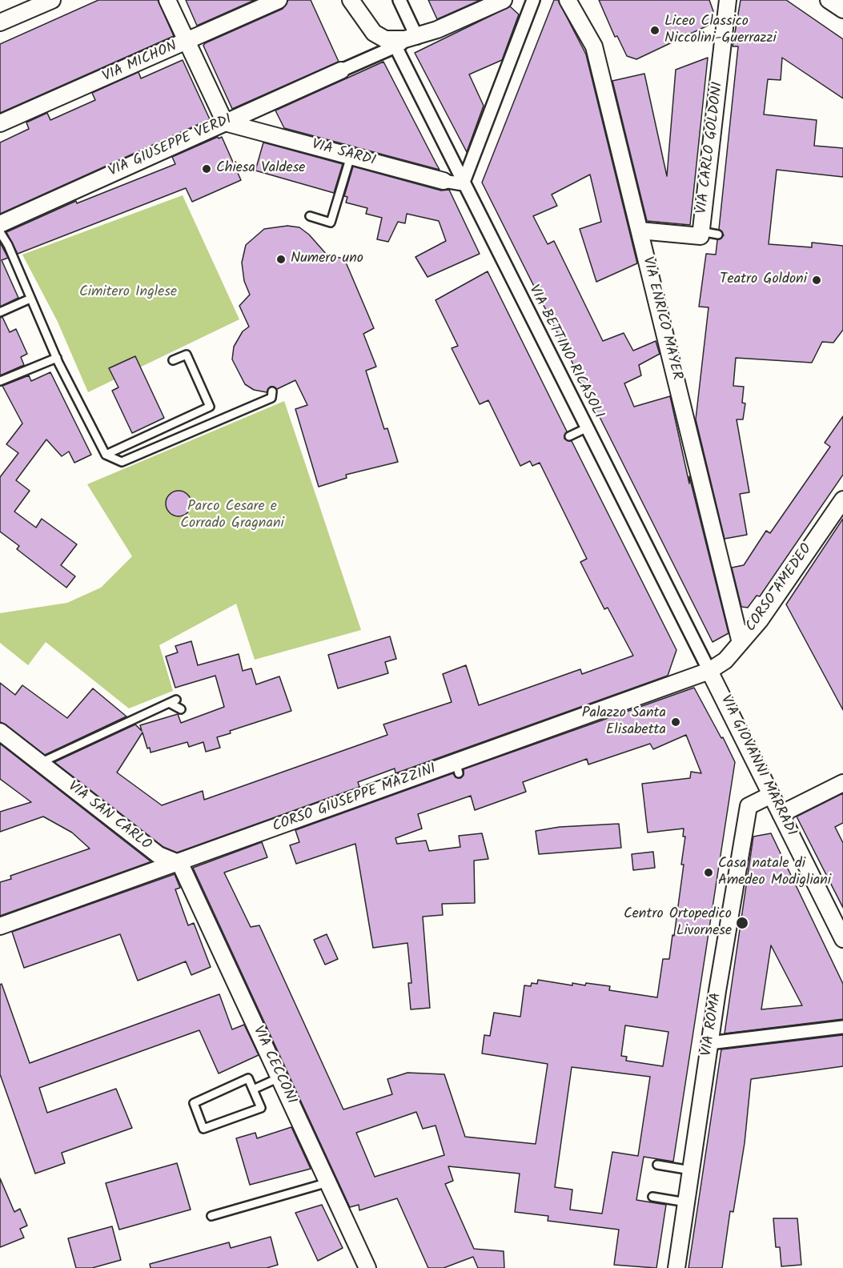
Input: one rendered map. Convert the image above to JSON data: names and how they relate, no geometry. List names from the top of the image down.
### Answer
{
  "streets": {
    "street": [
      "VIA MICHON",
      "VIA GIUSEPPE VERDI",
      "VIA CARLO GOLDONI",
      "VIA SARDI",
      "VIA ENRICO MAYER",
      "VIA BETTINO RICASOLI",
      "CORSO AMEDEO",
      "VIA GIOVANNI MARRADI",
      "CORSO GIUSEPPE MAZZINI",
      "VIA SAN CARLO",
      "VIA ROMA",
      "VIA CECCONI"
    ]
  },
  "crossings": [
    ["VIA GIUSEPPE VERDI", "VIA SARDI"],
    ["VIA CARLO GOLDONI", "VIA ENRICO MAYER"],
    ["VIA SARDI", "VIA BETTINO RICASOLI"],
    ["VIA ENRICO MAYER", "CORSO AMEDEO"],
    ["VIA BETTINO RICASOLI", "CORSO AMEDEO"],
    ["VIA BETTINO RICASOLI", "VIA GIOVANNI MARRADI"],
    ["VIA BETTINO RICASOLI", "CORSO GIUSEPPE MAZZINI"],
    ["CORSO AMEDEO", "VIA GIOVANNI MARRADI"],
    ["CORSO AMEDEO", "CORSO GIUSEPPE MAZZINI"],
    ["VIA GIOVANNI MARRADI", "CORSO GIUSEPPE MAZZINI"],
    ["VIA GIOVANNI MARRADI", "VIA ROMA"],
    ["CORSO GIUSEPPE MAZZINI", "VIA SAN CARLO"],
    ["CORSO GIUSEPPE MAZZINI", "VIA CECCONI"],
    ["VIA SAN CARLO", "VIA CECCONI"]
  ],
  "parks": ["Cimitero Inglese", "Parco Cesare e Corrado Gragnani"],
  "places": [
    "Liceo Classico Niccolini-Guerrazzi",
    "Chiesa Valdese",
    "Numero uno",
    "Teatro Goldoni",
    "Palazzo Santa Elisabetta",
    "Casa natale di Amedeo Modigliani",
    "Centro Ortopedico Livornese"
  ]
}
